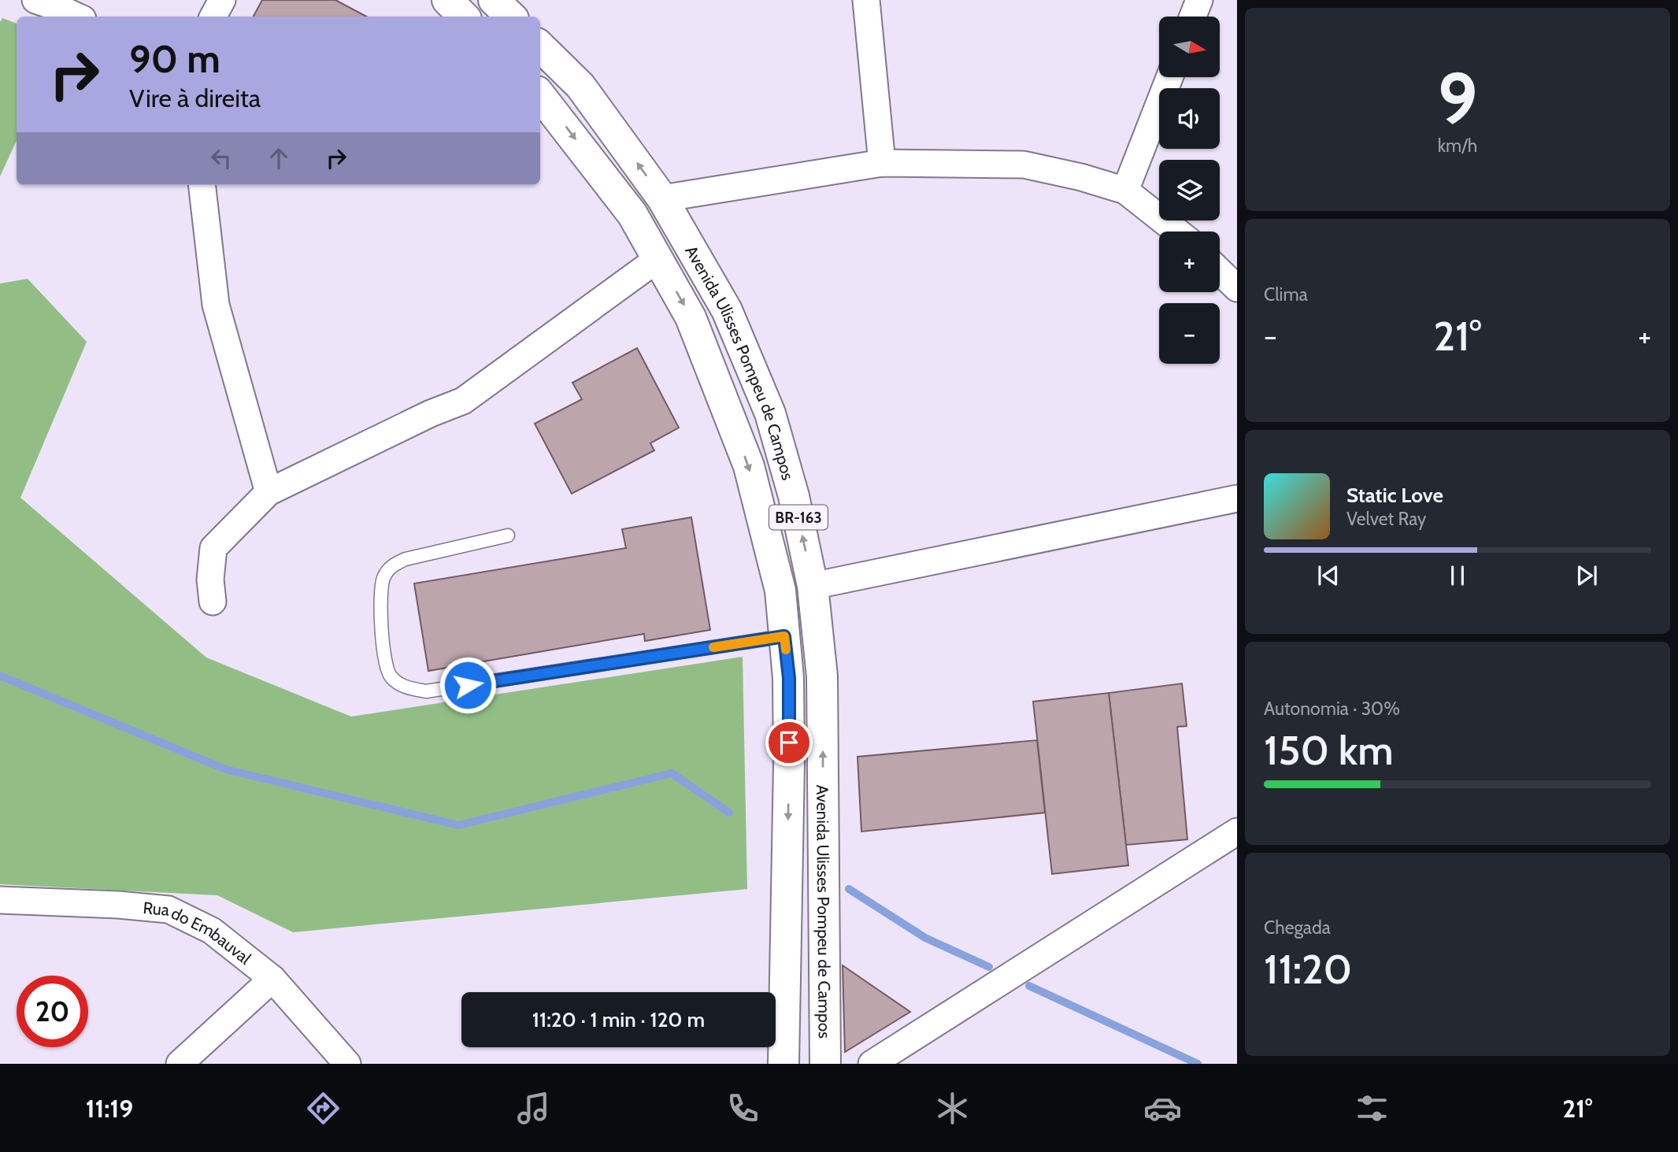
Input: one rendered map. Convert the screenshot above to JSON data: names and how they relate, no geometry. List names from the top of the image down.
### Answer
{
  "streets": {
    "main road": ["Avenida Ulisses Pompeu de Campos", "BR-163"],
    "street": ["Rua do Embauval"]
  },
  "north": "right",
  "page": {
    "tile": [
      ["9", "km/h"],
      "Clima",
      ["Autonomia · 30%", "150 km"],
      ["Chegada", "11:20"]
    ],
    "map_buttons": ["+", "−"],
    "turn": ["90 m", "Vire à direita"],
    "heat": ["−", "21°", "+"],
    "song": ["Static Love", "Velvet Ray"],
    "limit": "20",
    "trip": "11:20 · 1 min · 120 m",
    "tabs": ["11:19", "21°"]
  }
}
